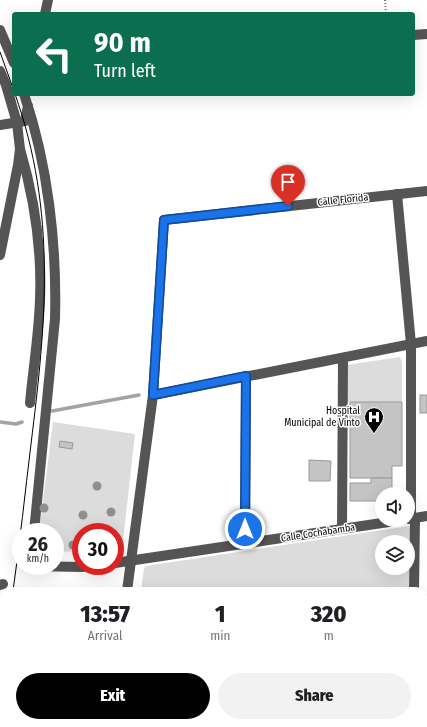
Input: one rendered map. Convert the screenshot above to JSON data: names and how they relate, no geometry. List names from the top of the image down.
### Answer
{
  "streets": {
    "street": ["Calle Florida", "Calle Cochabamba"]
  },
  "places": {
    "hospital": ["Hospital Municipal de Vinto"]
  },
  "page": {
    "turn": ["90 m", "Turn left"],
    "speed": "26 km/h",
    "limit": "30",
    "eta": [
      "13:57",
      "Arrival",
      "1",
      "min",
      "320",
      "m"
    ],
    "buttons": ["Exit", "Share"]
  }
}
